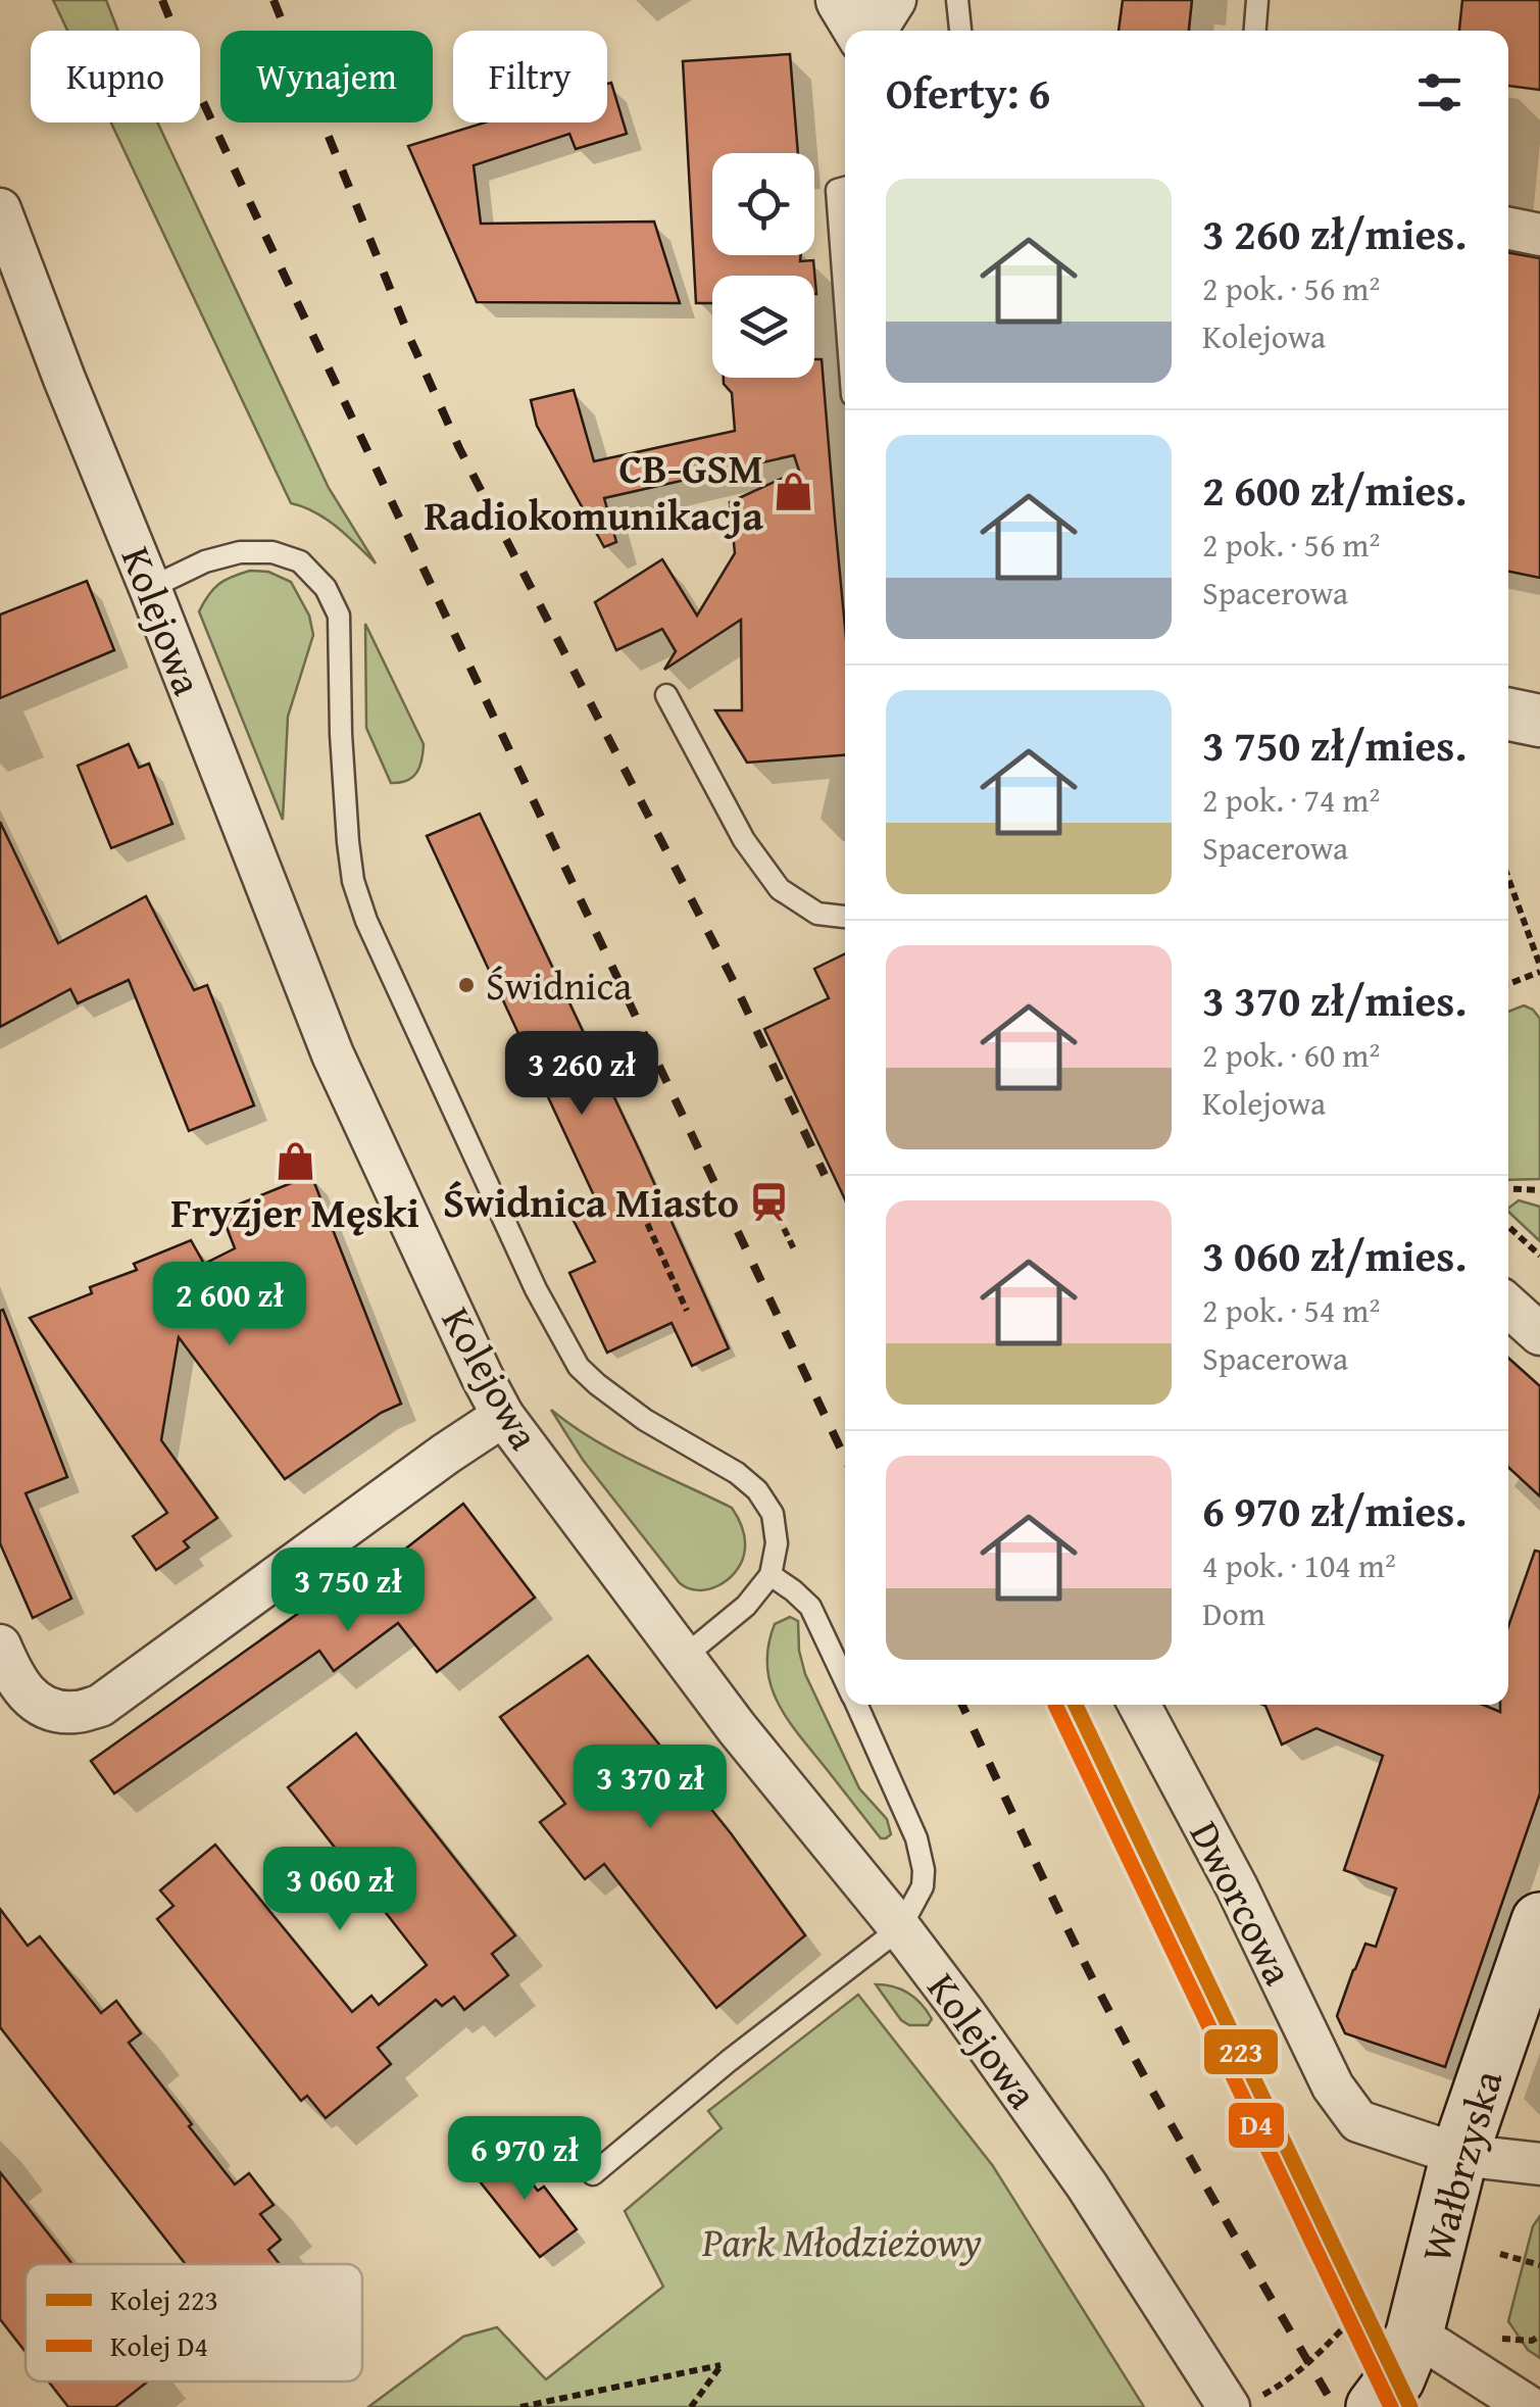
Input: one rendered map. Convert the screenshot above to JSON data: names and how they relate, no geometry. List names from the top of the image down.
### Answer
{
  "streets": {
    "main road": ["Wałbrzyska"],
    "street": ["Kolejowa", "Dworcowa"]
  },
  "crossings": [
    ["Dworcowa", "Wałbrzyska"]
  ],
  "parks": ["Park Młodzieżowy"],
  "places": {
    "shop": ["CB-GSM Radiokomunikacja", "Fryzjer Męski"],
    "other": ["Świdnica"],
    "station": ["Świdnica Miasto"]
  },
  "lines": ["rail line 223", "rail line D4"],
  "legend": ["Kolej 223", "Kolej D4"],
  "page": {
    "chip": ["Kupno", "Wynajem", "Filtry"],
    "heading": "Oferty: 6",
    "list": [
      {
        "name": "3 260 zł/mies.",
        "note": "2 pok. · 56 m² · Kolejowa"
      },
      {
        "name": "2 600 zł/mies.",
        "note": "2 pok. · 56 m² · Spacerowa"
      },
      {
        "name": "3 750 zł/mies.",
        "note": "2 pok. · 74 m² · Spacerowa"
      },
      {
        "name": "3 370 zł/mies.",
        "note": "2 pok. · 60 m² · Kolejowa"
      },
      {
        "name": "3 060 zł/mies.",
        "note": "2 pok. · 54 m² · Spacerowa"
      },
      {
        "name": "6 970 zł/mies.",
        "note": "4 pok. · 104 m² · Dom"
      }
    ],
    "price": [
      "3 260 zł",
      "2 600 zł",
      "3 750 zł",
      "3 370 zł",
      "3 060 zł",
      "6 970 zł"
    ]
  }
}
